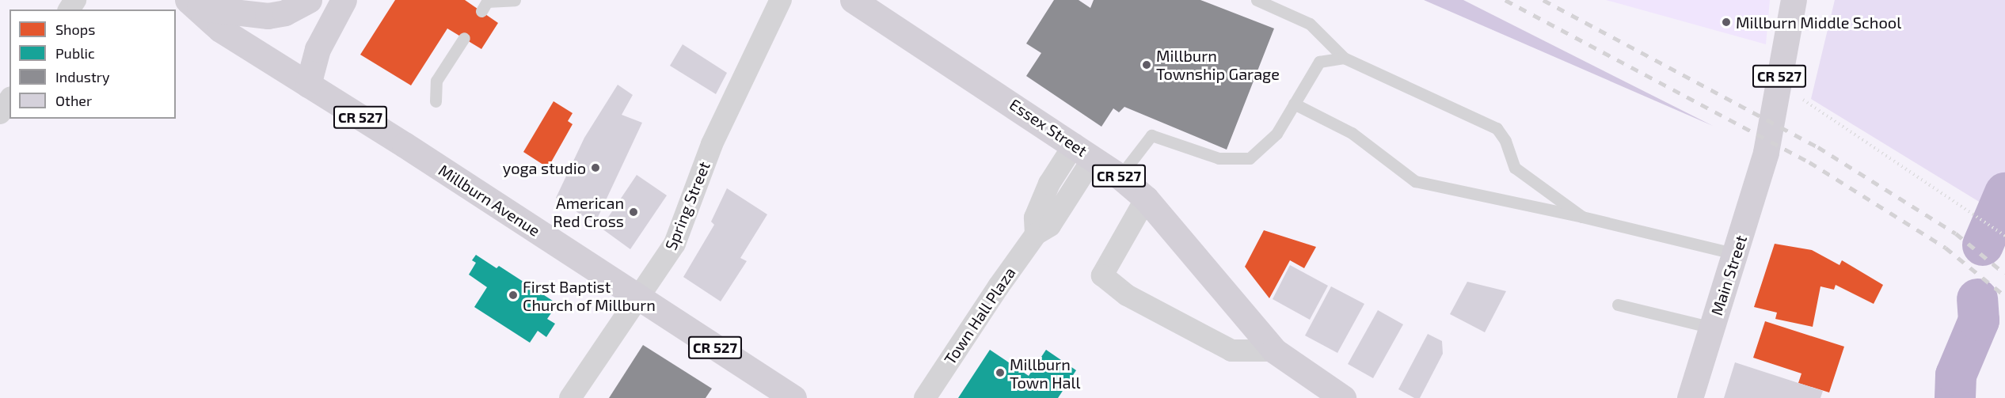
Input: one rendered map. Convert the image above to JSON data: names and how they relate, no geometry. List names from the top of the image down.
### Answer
{
  "streets": {
    "main road": [
      "CR 527",
      "Essex Street",
      "Millburn Avenue",
      "Main Street"
    ],
    "street": ["Spring Street", "Town Hall Plaza"]
  },
  "crossings": [
    ["CR 527", "Millburn Avenue"],
    ["Essex Street", "Town Hall Plaza"],
    ["Millburn Avenue", "Spring Street"]
  ],
  "places": [
    "Millburn Middle School",
    "Millburn Township Garage",
    "yoga studio",
    "American Red Cross",
    "First Baptist Church of Millburn",
    "Millburn Town Hall"
  ],
  "legend": [
    "Shops",
    "Public",
    "Industry",
    "Other"
  ]
}
